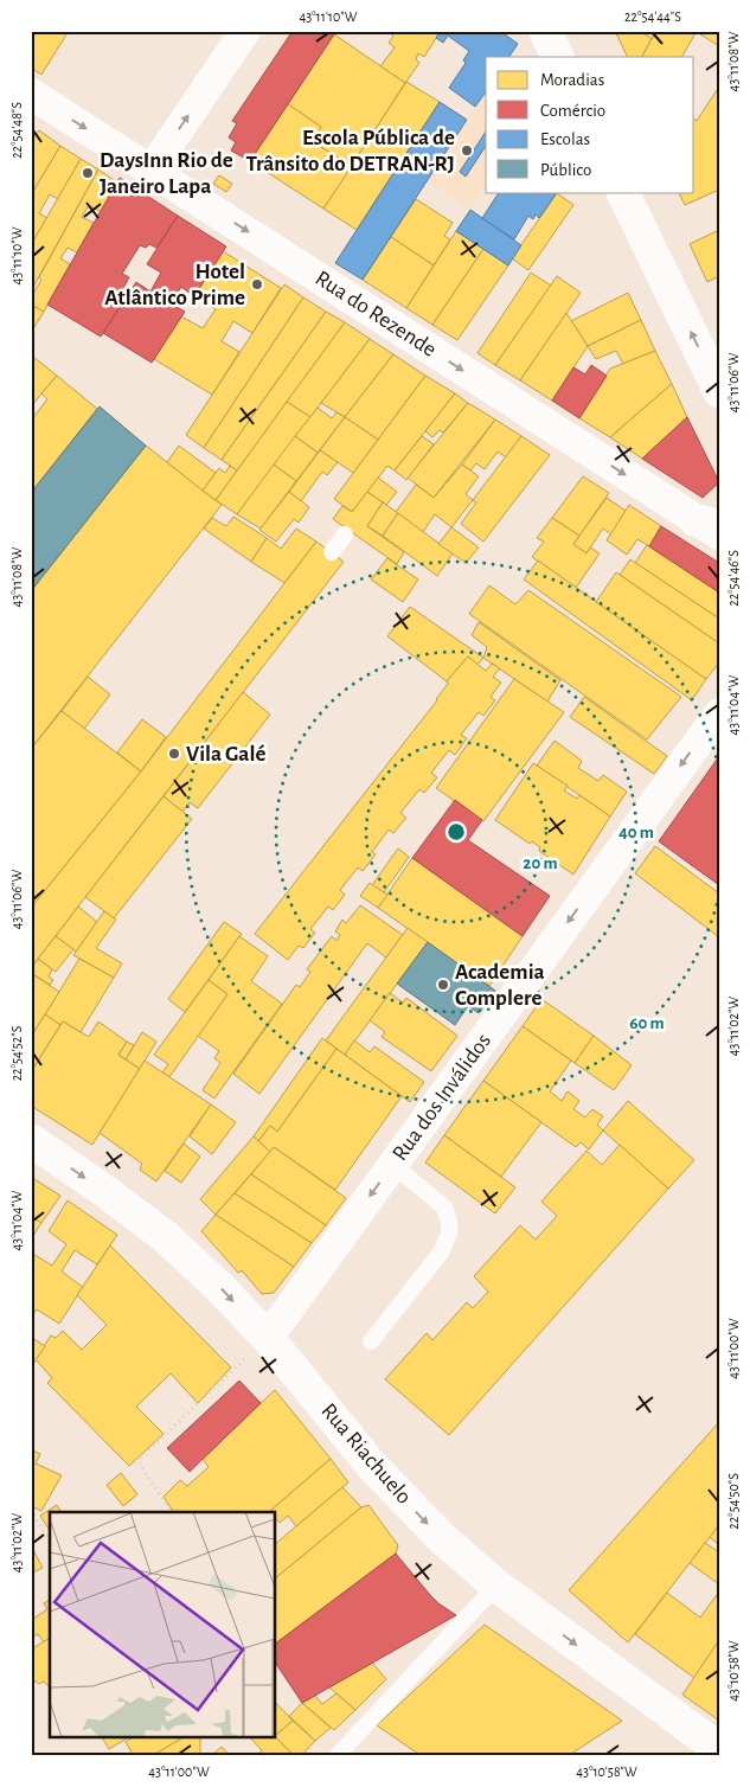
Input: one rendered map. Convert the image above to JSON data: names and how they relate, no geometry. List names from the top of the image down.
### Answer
{
  "streets": {
    "main road": ["Rua Riachuelo"],
    "street": ["Rua do Rezende", "Rua dos Inválidos"]
  },
  "crossings": [
    ["Rua dos Inválidos", "Rua Riachuelo"]
  ],
  "one_way": ["Rua do Rezende", "Rua dos Inválidos", "Rua Riachuelo"],
  "places": [
    "Escola Pública de Trânsito do DETRAN-RJ",
    "DaysInn Rio de Janeiro Lapa",
    "Hotel Atlântico Prime",
    "Vila Galé",
    "Academia Complere"
  ],
  "legend": [
    "Moradias",
    "Comércio",
    "Escolas",
    "Público"
  ],
  "coordinates": [
    "43°11'10\"W",
    "22°54'44\"S",
    "43°11'08\"W",
    "22°54'48\"S",
    "43°11'06\"W",
    "22°54'46\"S",
    "43°11'04\"W",
    "43°11'02\"W",
    "22°54'52\"S",
    "43°11'00\"W",
    "22°54'50\"S",
    "43°10'58\"W"
  ],
  "rings": ["40 m", "20 m", "60 m"]
}
